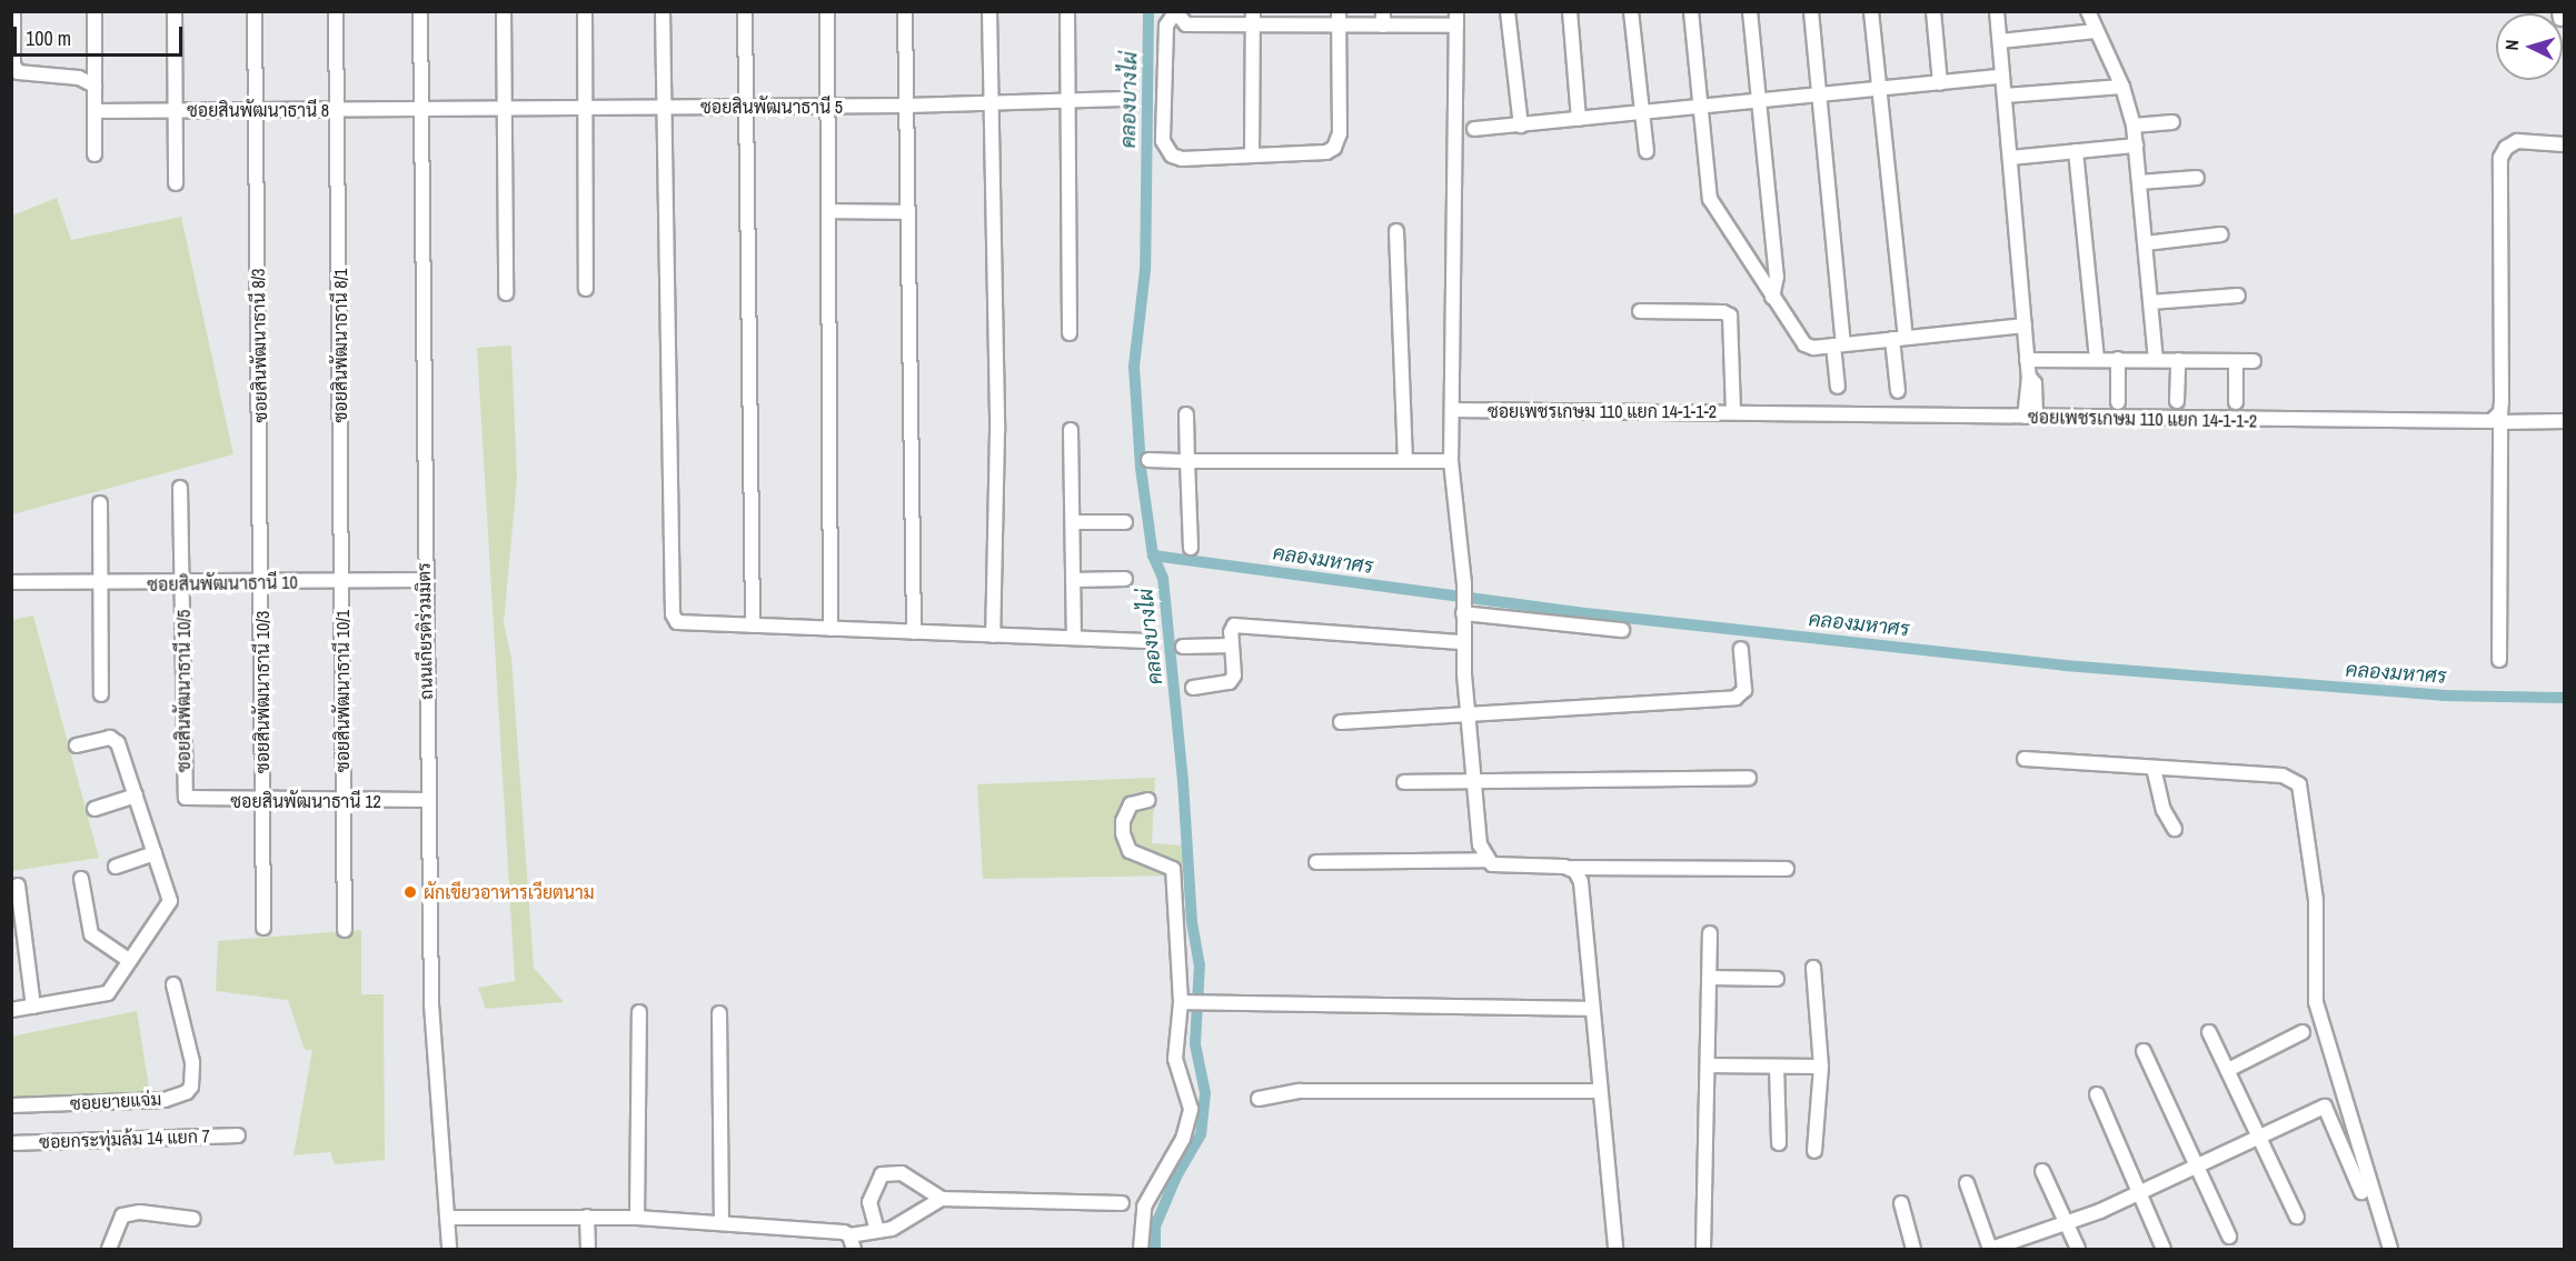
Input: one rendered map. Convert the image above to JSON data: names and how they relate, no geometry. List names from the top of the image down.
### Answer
{
  "streets": {
    "street": [
      "ซอยสินพัฒนาธานี 5",
      "ซอยสินพัฒนาธานี 8",
      "ซอยสินพัฒนาธานี 8/3",
      "ซอยสินพัฒนาธานี 8/1",
      "ซอยเพชรเกษม 110 แยก 14-1-1-2",
      "ซอยสินพัฒนาธานี 10",
      "ถนนเกียรติร่วมมิตร",
      "ซอยสินพัฒนาธานี 10/5",
      "ซอยสินพัฒนาธานี 10/1",
      "ซอยสินพัฒนาธานี 10/3",
      "ซอยสินพัฒนาธานี 12",
      "ซอยยายแจ่ม",
      "ซอยกระทุ่มล้ม 14 แยก 7"
    ]
  },
  "crossings": [
    ["ซอยสินพัฒนาธานี 5", "ซอยสินพัฒนาธานี 8"],
    ["ซอยสินพัฒนาธานี 5", "ถนนเกียรติร่วมมิตร"],
    ["ซอยสินพัฒนาธานี 8", "ซอยสินพัฒนาธานี 8/3"],
    ["ซอยสินพัฒนาธานี 8", "ซอยสินพัฒนาธานี 8/1"],
    ["ซอยสินพัฒนาธานี 8", "ถนนเกียรติร่วมมิตร"],
    ["ซอยสินพัฒนาธานี 8/3", "ซอยสินพัฒนาธานี 10"],
    ["ซอยสินพัฒนาธานี 8/3", "ซอยสินพัฒนาธานี 10/3"],
    ["ซอยสินพัฒนาธานี 8/1", "ซอยสินพัฒนาธานี 10"],
    ["ซอยสินพัฒนาธานี 8/1", "ซอยสินพัฒนาธานี 10/1"],
    ["ซอยสินพัฒนาธานี 10", "ถนนเกียรติร่วมมิตร"],
    ["ซอยสินพัฒนาธานี 10", "ซอยสินพัฒนาธานี 10/5"],
    ["ซอยสินพัฒนาธานี 10", "ซอยสินพัฒนาธานี 10/1"],
    ["ซอยสินพัฒนาธานี 10", "ซอยสินพัฒนาธานี 10/3"],
    ["ถนนเกียรติร่วมมิตร", "ซอยสินพัฒนาธานี 12"],
    ["ซอยสินพัฒนาธานี 10/5", "ซอยสินพัฒนาธานี 12"],
    ["ซอยสินพัฒนาธานี 10/1", "ซอยสินพัฒนาธานี 12"],
    ["ซอยสินพัฒนาธานี 10/3", "ซอยสินพัฒนาธานี 12"]
  ],
  "water": ["คลองบางไผ่", "คลองมหาศร"],
  "places": ["ผักเขียวอาหารเวียตนาม"],
  "scale_bar": "100 m",
  "north": "left"
}
